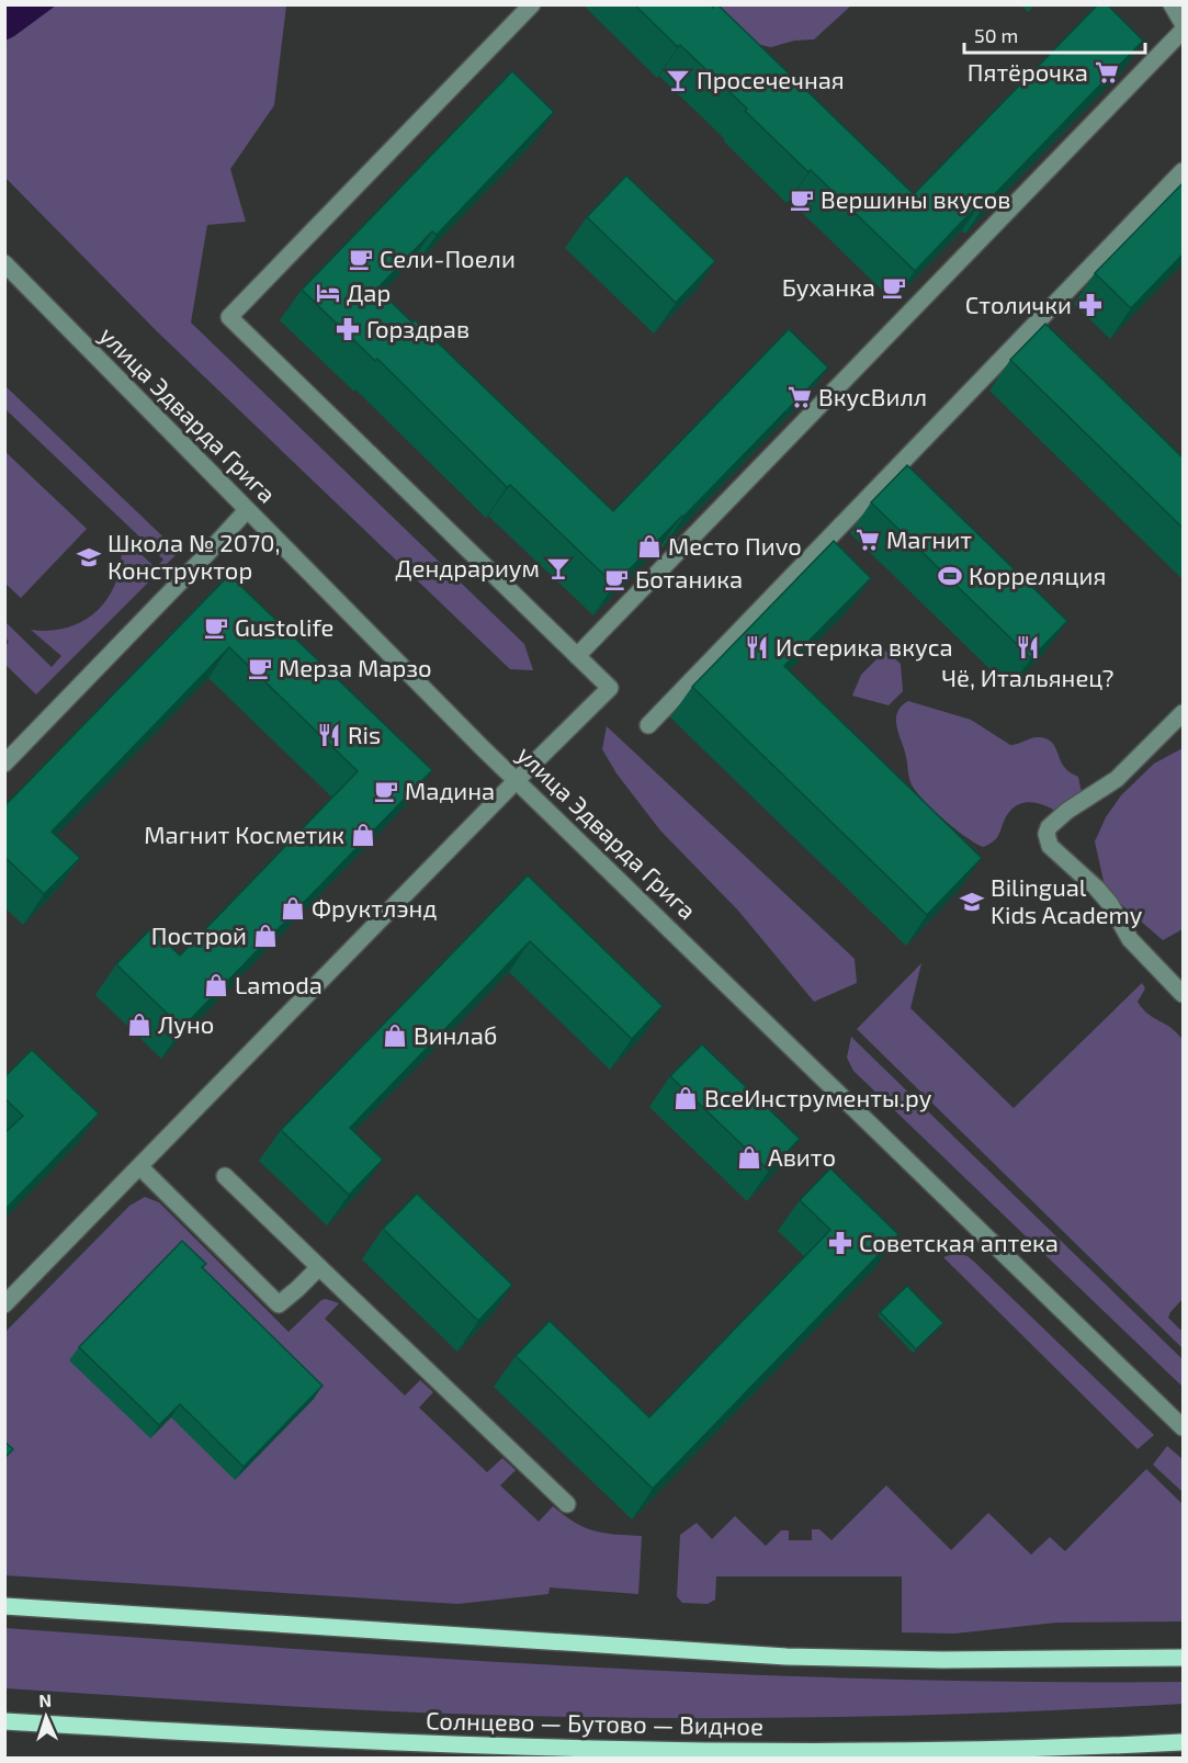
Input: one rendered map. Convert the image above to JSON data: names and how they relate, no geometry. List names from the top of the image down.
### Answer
{
  "streets": {
    "main road": ["Солнцево — Бутово — Видное"],
    "street": ["улица Эдварда Грига"]
  },
  "places": {
    "supermarket": ["Пятёрочка", "ВкусВилл", "Магнит"],
    "bar": ["Просечечная", "Дендрариум"],
    "cafe": [
      "Вершины вкусов",
      "Сели-Поели",
      "Буханка",
      "Ботаника",
      "Gustolife",
      "Мерза Марзо",
      "Мадина"
    ],
    "hotel": ["Дар"],
    "pharmacy": ["Столички", "Горздрав", "Советская аптека"],
    "shop": [
      "Место Пиvo",
      "Магнит Косметик",
      "Фруктлэнд",
      "Построй",
      "Lamoda",
      "Луно",
      "Винлаб",
      "ВсеИнструменты.ру",
      "Авито"
    ],
    "school or university": ["Школа № 2070, Конструктор", "Bilingual Kids Academy"],
    "sports": ["Корреляция"],
    "restaurant": ["Истерика вкуса", "Чё, Итальянец?", "Ris"]
  },
  "scale_bar": "50 m",
  "north": "top"
}
